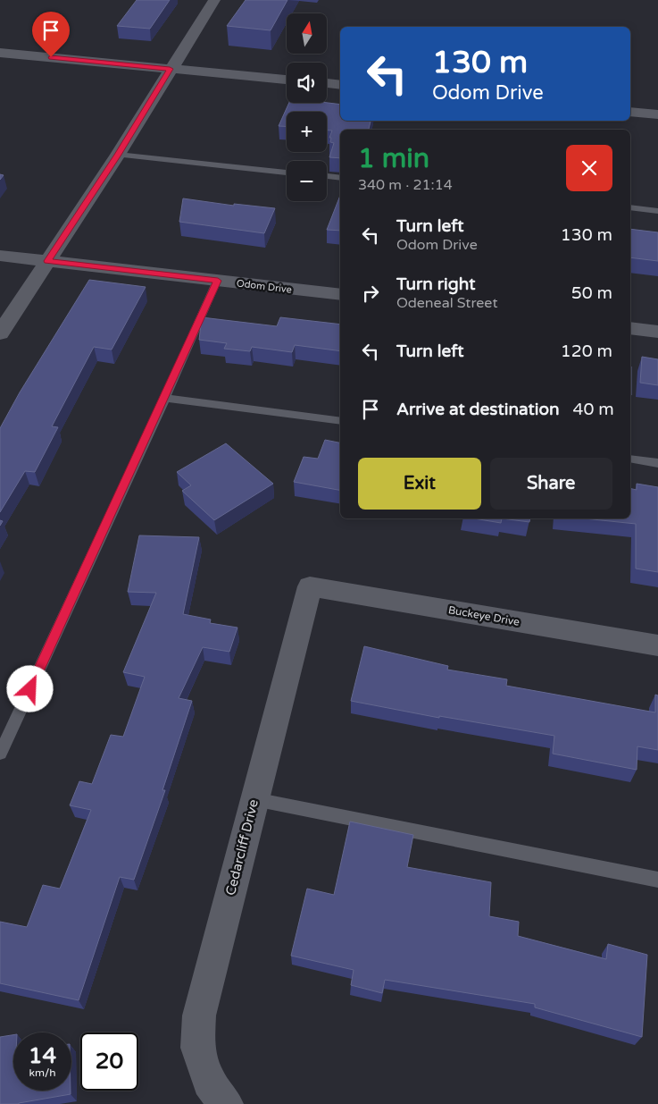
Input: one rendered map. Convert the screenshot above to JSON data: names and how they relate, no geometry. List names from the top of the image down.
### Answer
{
  "streets": {
    "street": ["Odom Drive", "Buckeye Drive", "Cedarcliff Drive"]
  },
  "crossings": [
    ["Buckeye Drive", "Cedarcliff Drive"]
  ],
  "north": "top",
  "page": {
    "map_buttons": ["+", "−"],
    "turn": ["130 m", "Odom Drive"],
    "heading": ["1 min", "340 m · 21:14"],
    "list": [
      {
        "name": "Turn left",
        "note": "Odom Drive",
        "value": "130 m"
      },
      {
        "name": "Turn right",
        "note": "Odeneal Street",
        "value": "50 m"
      },
      {
        "name": "Turn left",
        "value": "120 m"
      },
      {
        "name": "Arrive at destination",
        "value": "40 m"
      }
    ],
    "buttons": ["Exit", "Share"],
    "speed": "14 km/h",
    "limit": "20"
  }
}
